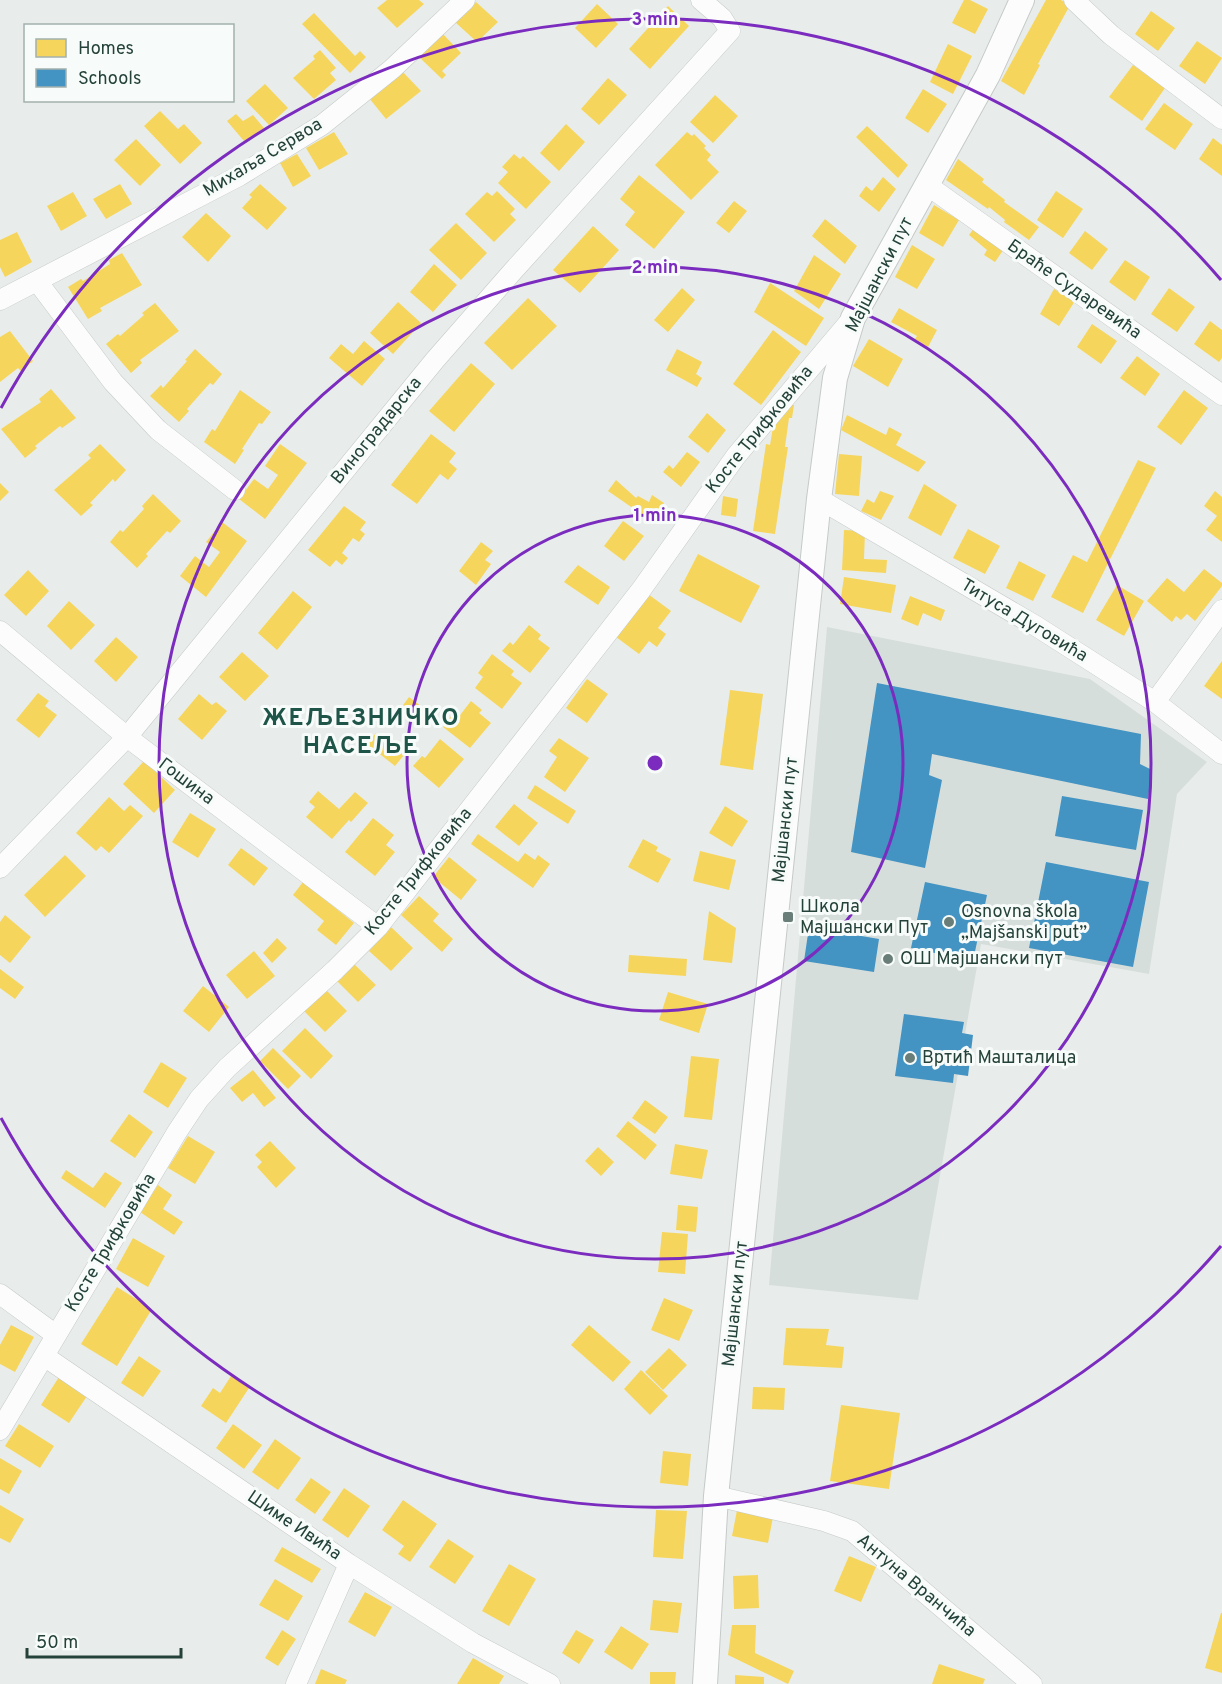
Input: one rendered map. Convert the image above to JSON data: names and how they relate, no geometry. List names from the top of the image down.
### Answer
{
  "streets": {
    "street": [
      "Михаља Сервоа",
      "Мајшански пут",
      "Браће Сударевића",
      "Косте Трифковића",
      "Виноградарска",
      "Титуса Дуговића",
      "Гошина",
      "Шиме Ивића",
      "Антуна Вранчића"
    ]
  },
  "crossings": [
    ["Мајшански пут", "Браће Сударевића"],
    ["Мајшански пут", "Косте Трифковића"],
    ["Мајшански пут", "Титуса Дуговића"],
    ["Мајшански пут", "Антуна Вранчића"],
    ["Косте Трифковића", "Гошина"],
    ["Косте Трифковића", "Шиме Ивића"],
    ["Виноградарска", "Гошина"]
  ],
  "districts": ["ЖЕЉЕЗНИЧКО НАСЕЉЕ"],
  "places": {
    "transit": ["Школа Мајшански Пут"],
    "other": ["Osnovna škola „Majšanski put”", "ОШ Мајшански пут", "Вртић Машталица"]
  },
  "legend": ["Homes", "Schools"],
  "scale_bar": "50 m",
  "rings": ["3 min", "2 min", "1 min"]
}
